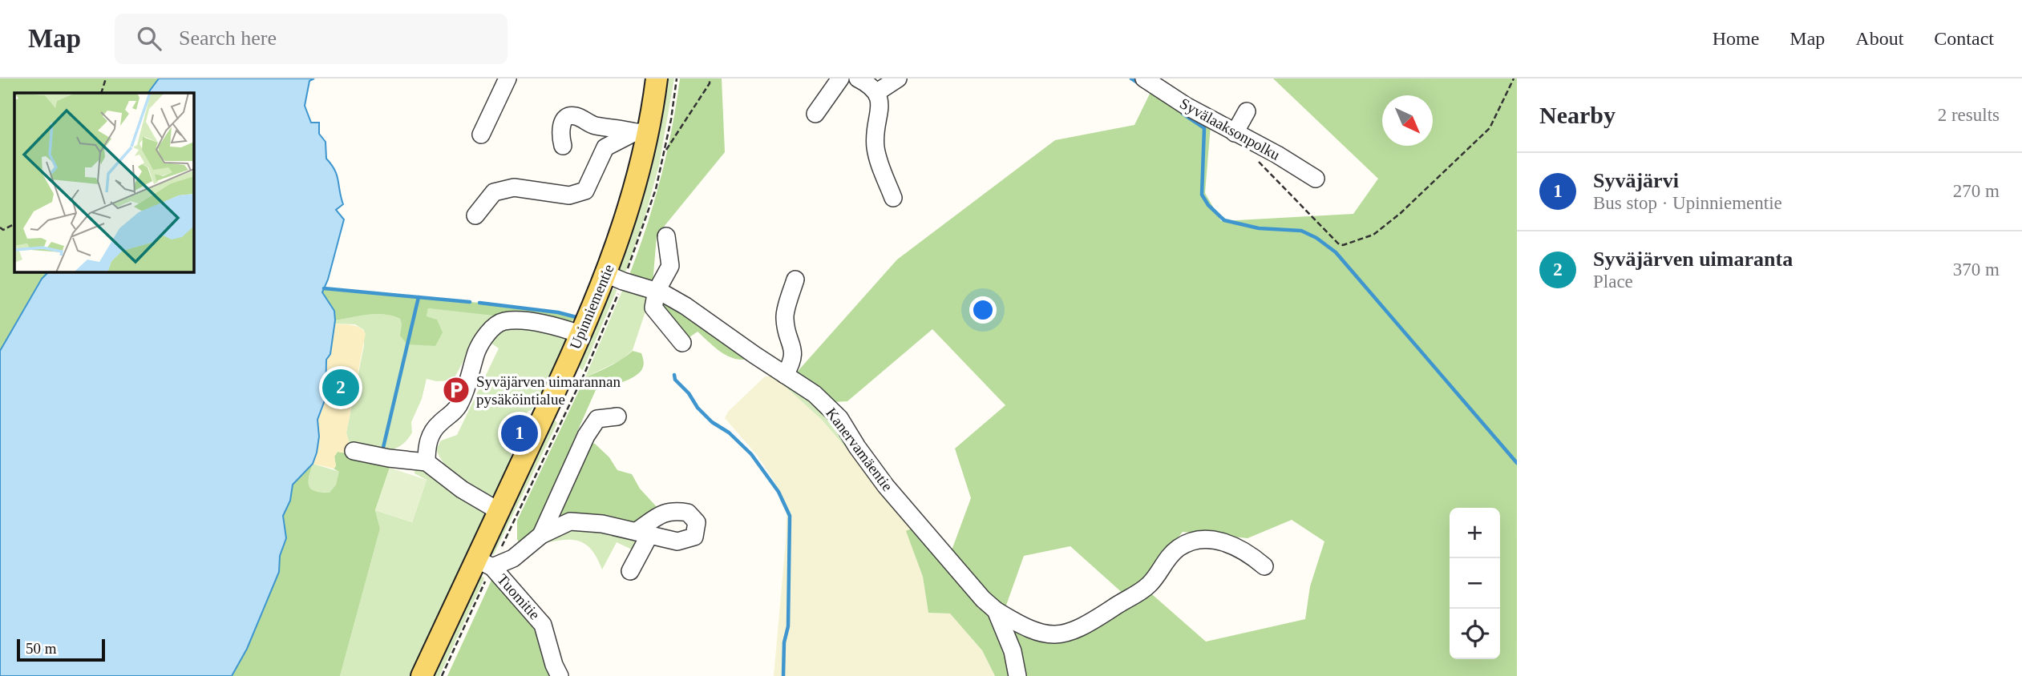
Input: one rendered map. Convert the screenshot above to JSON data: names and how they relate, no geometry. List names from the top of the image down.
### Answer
{
  "streets": {
    "main road": ["Upinniementie"],
    "street": ["Syvälaaksonpolku", "Kanervamäentie", "Tuomitie"]
  },
  "crossings": [
    ["Upinniementie", "Kanervamäentie"],
    ["Upinniementie", "Tuomitie"]
  ],
  "places": {
    "parking": ["Syväjärven uimarannan pysäköintialue"]
  },
  "scale_bar": "50 m",
  "north": "bottom right",
  "page": {
    "header": "Map",
    "search": "Search here",
    "nav": [
      "Home",
      "Map",
      "About",
      "Contact"
    ],
    "heading": ["Nearby", "2 results"],
    "list": [
      {
        "mark": "1",
        "name": "Syväjärvi",
        "note": "Bus stop · Upinniementie",
        "value": "270 m"
      },
      {
        "mark": "2",
        "name": "Syväjärven uimaranta",
        "note": "Place",
        "value": "370 m"
      }
    ],
    "pins": ["2", "1"],
    "map_buttons": ["+", "−"],
    "scale": "50 m"
  }
}
